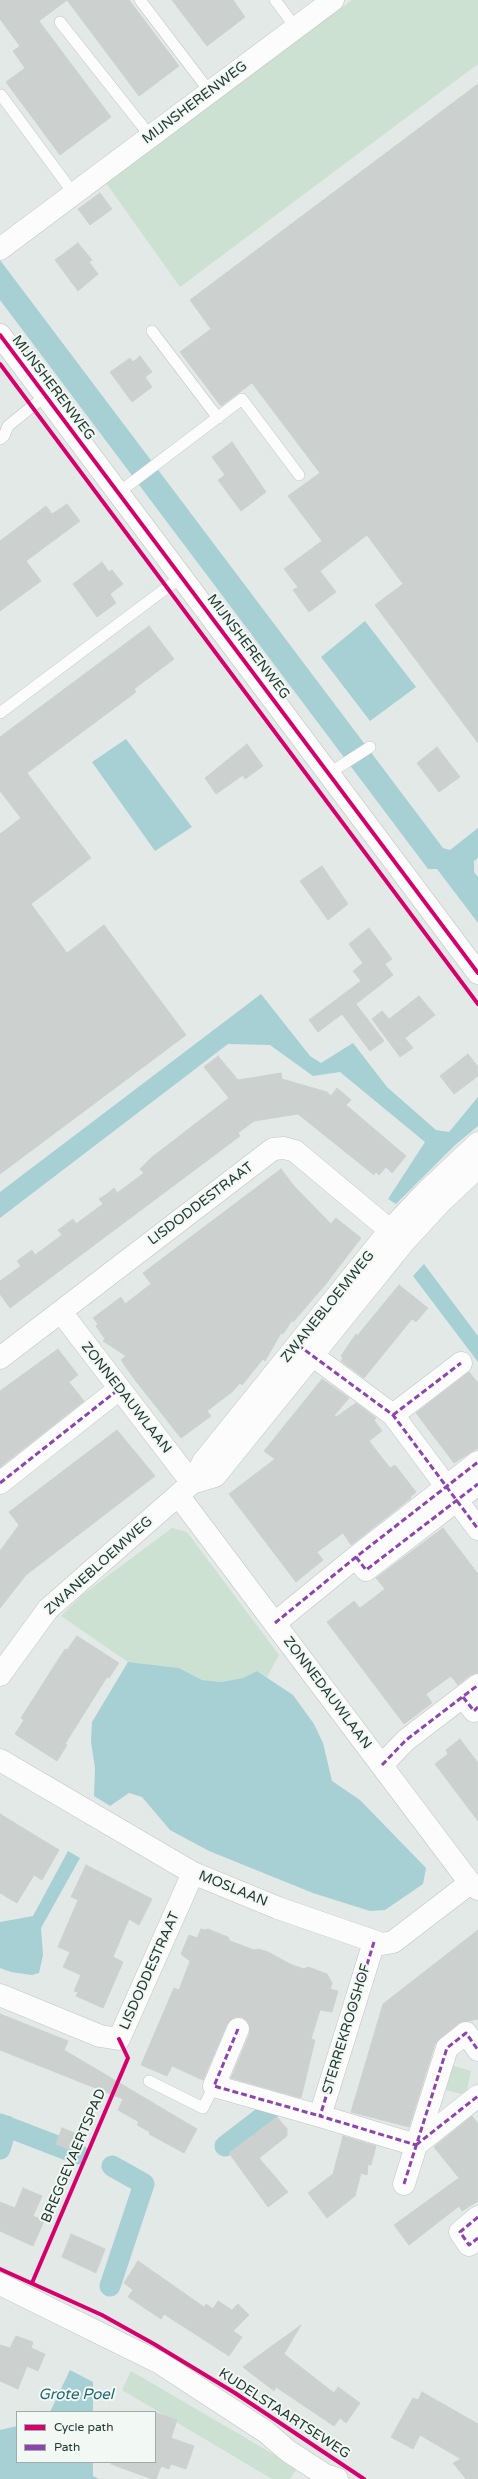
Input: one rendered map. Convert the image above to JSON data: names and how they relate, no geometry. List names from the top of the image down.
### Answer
{
  "streets": {
    "street": [
      "MIJNSHERENWEG",
      "LISDODDESTRAAT",
      "ZWANEBLOEMWEG",
      "ZONNEDAUWLAAN",
      "MOSLAAN",
      "STERREKROOSHOF",
      "KUDELSTAARTSEWEG"
    ],
    "cycle path": ["BREGGEVAERTSPAD"]
  },
  "crossings": [
    ["LISDODDESTRAAT", "ZWANEBLOEMWEG"],
    ["LISDODDESTRAAT", "ZONNEDAUWLAAN"],
    ["LISDODDESTRAAT", "MOSLAAN"],
    ["ZWANEBLOEMWEG", "ZONNEDAUWLAAN"],
    ["ZONNEDAUWLAAN", "MOSLAAN"],
    ["MOSLAAN", "STERREKROOSHOF"]
  ],
  "water": ["Grote Poel"],
  "legend": ["Cycle path", "Path"]
}
